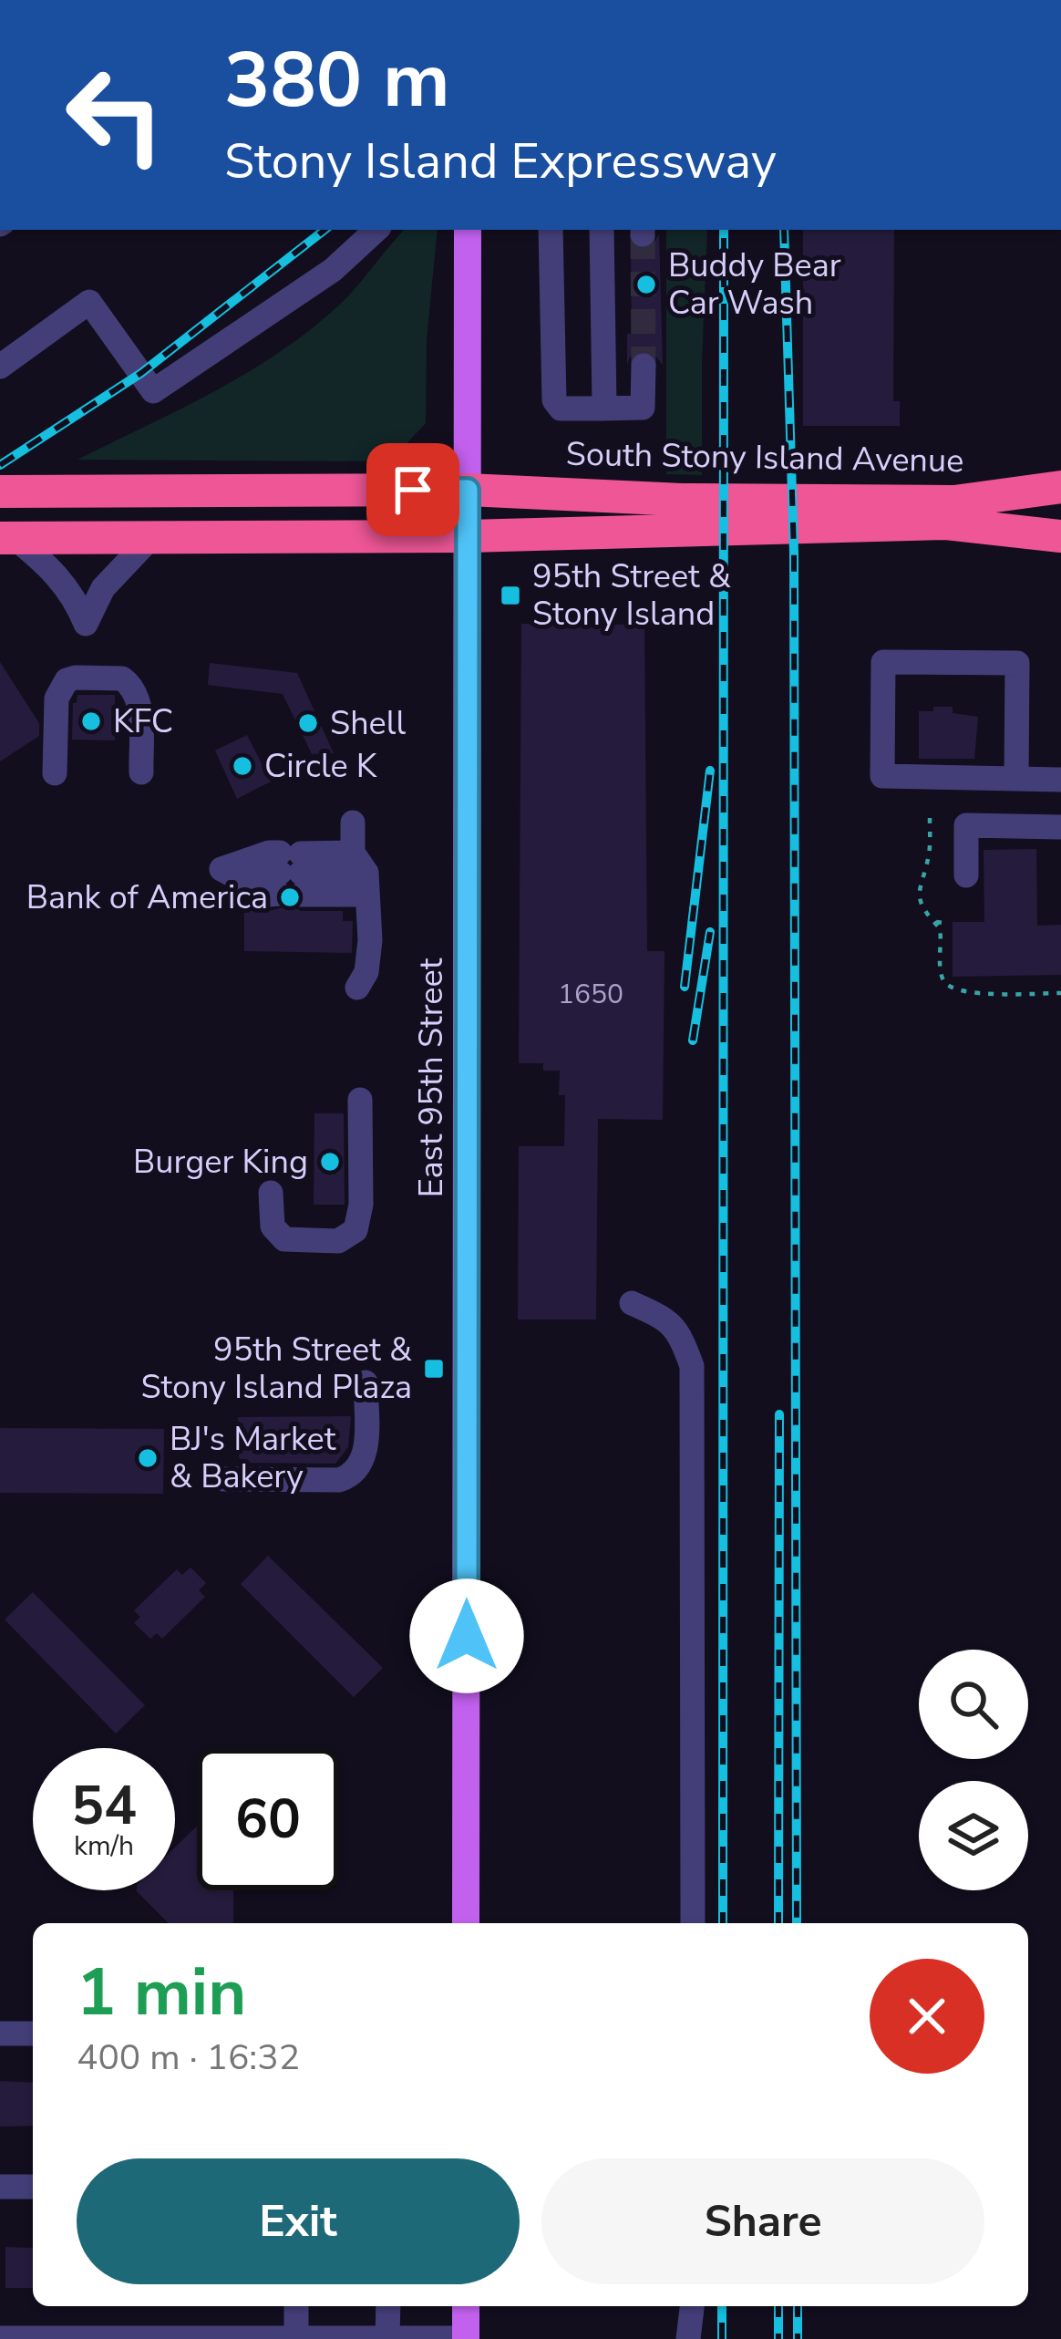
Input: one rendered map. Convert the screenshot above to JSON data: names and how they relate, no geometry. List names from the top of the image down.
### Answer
{
  "streets": {
    "highway": ["South Stony Island Avenue"],
    "main road": ["East 95th Street"]
  },
  "crossings": [
    ["South Stony Island Avenue", "East 95th Street"]
  ],
  "places": {
    "other": [
      "Buddy Bear Car Wash",
      "KFC",
      "Shell",
      "Circle K",
      "Bank of America",
      "Burger King",
      "BJ's Market & Bakery"
    ],
    "transit": ["95th Street & Stony Island", "95th Street & Stony Island Plaza"]
  },
  "house_numbers": ["1650"],
  "page": {
    "turn": ["380 m", "Stony Island Expressway"],
    "speed": "54 km/h",
    "limit": "60",
    "heading": ["1 min", "400 m · 16:32"],
    "buttons": ["Exit", "Share"]
  }
}
